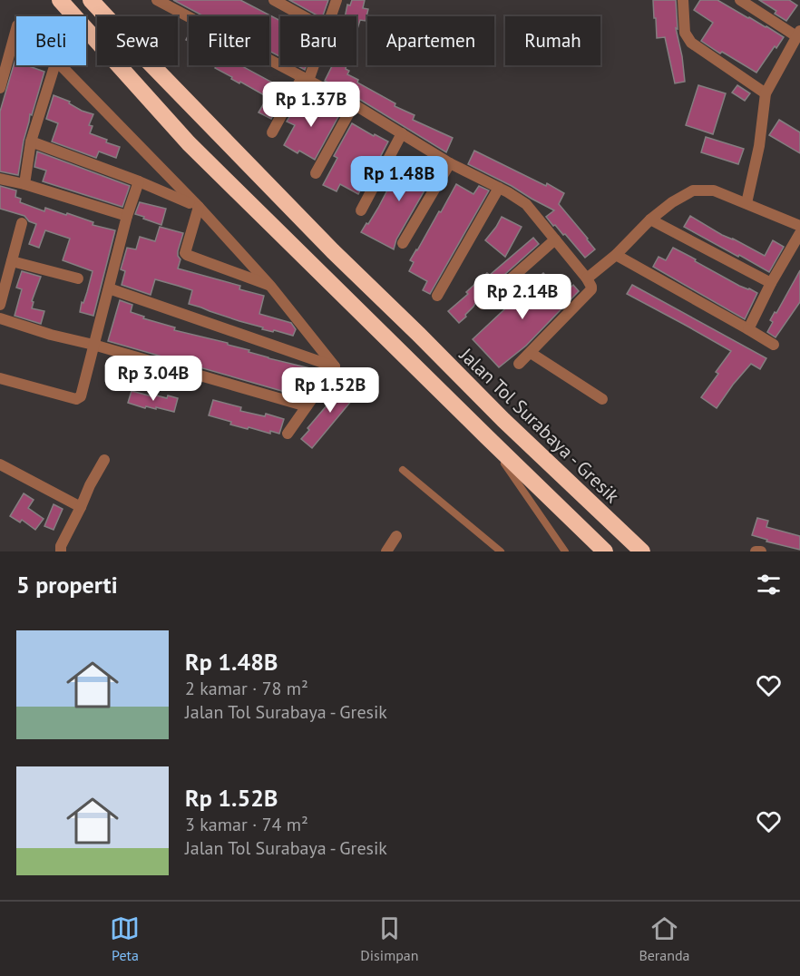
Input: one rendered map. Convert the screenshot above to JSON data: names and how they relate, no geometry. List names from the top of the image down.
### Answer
{
  "streets": {
    "highway": ["Jalan Tol Surabaya - Gresik"]
  },
  "page": {
    "chip": [
      "Beli",
      "Sewa",
      "Filter",
      "Baru",
      "Apartemen",
      "Rumah"
    ],
    "price": [
      "Rp 1.37B",
      "Rp 1.48B",
      "Rp 2.14B",
      "Rp 3.04B",
      "Rp 1.52B"
    ],
    "heading": "5 properti",
    "list": [
      {
        "name": "Rp 1.48B",
        "note": "2 kamar · 78 m² · Jalan Tol Surabaya - Gresik"
      },
      {
        "name": "Rp 1.52B",
        "note": "3 kamar · 74 m² · Jalan Tol Surabaya - Gresik"
      }
    ],
    "tabs": ["Peta", "Disimpan", "Beranda"]
  }
}
